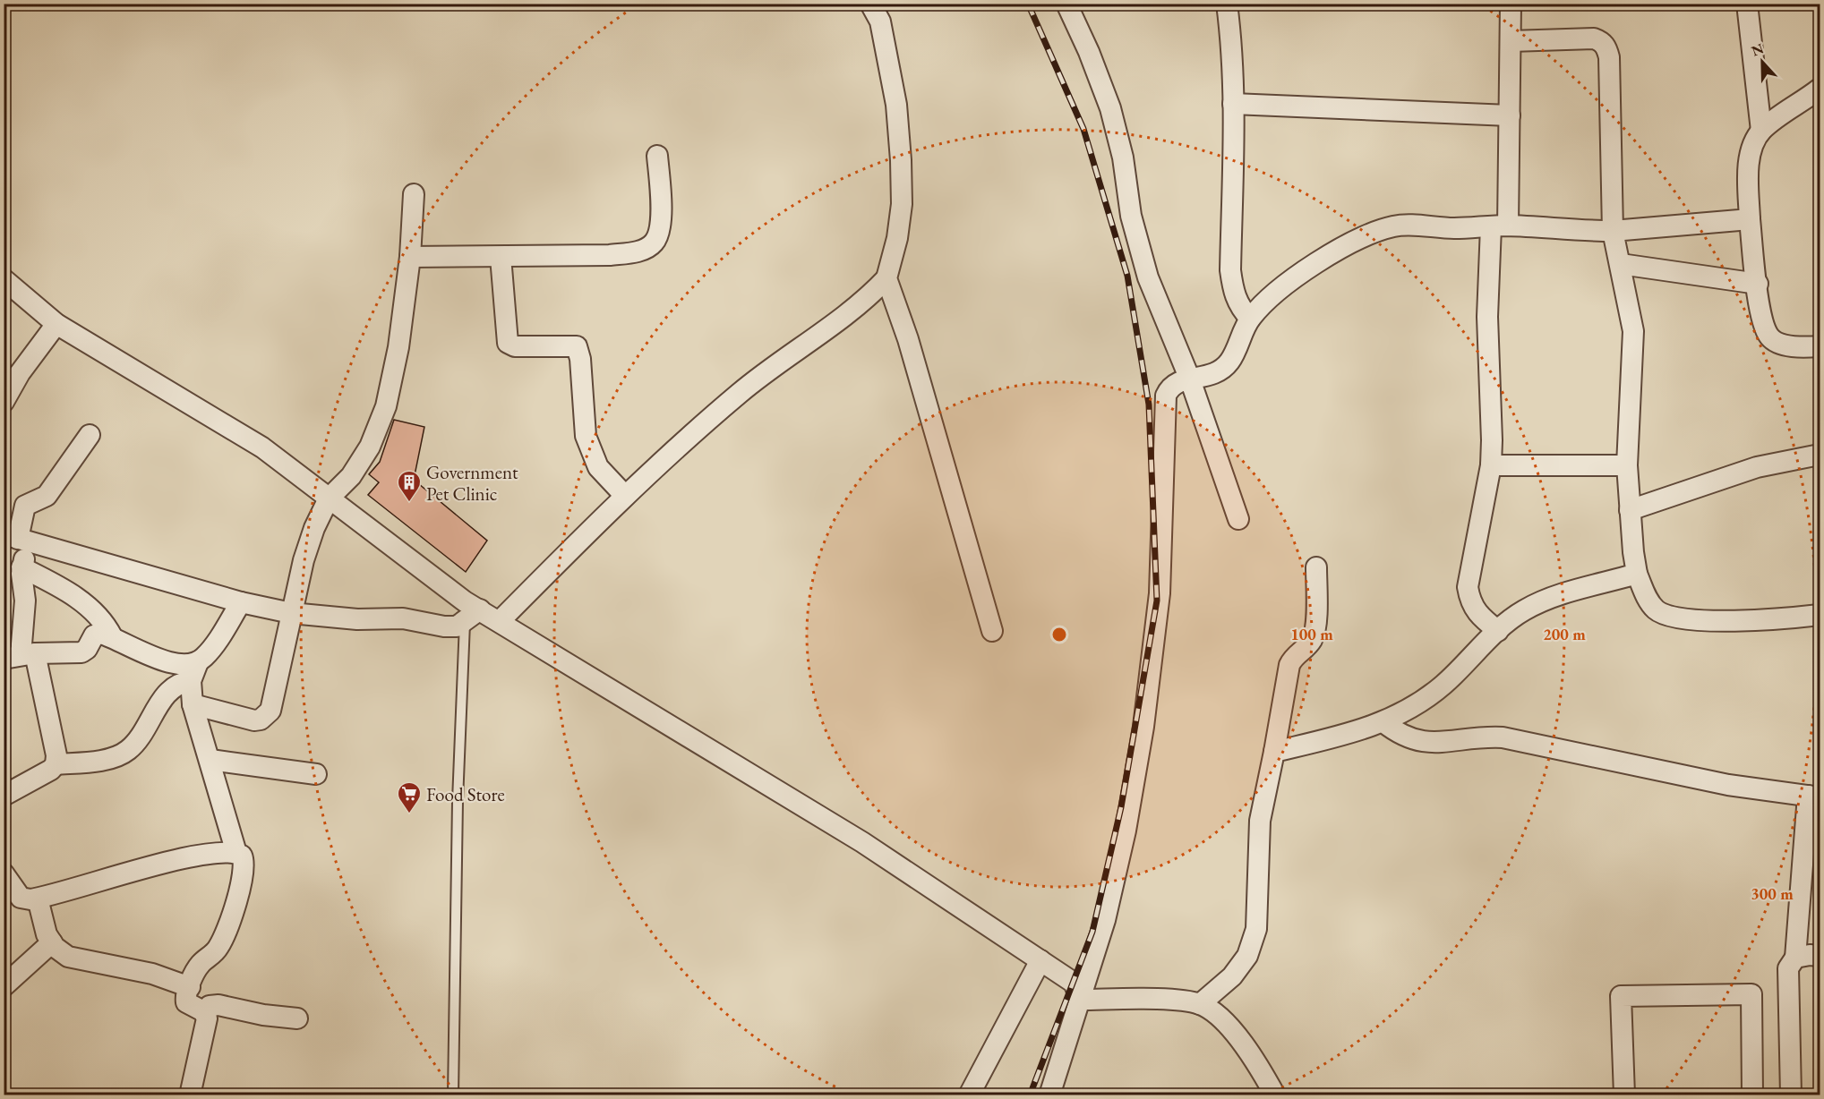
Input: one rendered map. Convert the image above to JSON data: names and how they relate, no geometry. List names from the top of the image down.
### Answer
{
  "places": {
    "building": ["Government Pet Clinic"],
    "supermarket": ["Food Store"]
  },
  "north": "top",
  "rings": ["100 m", "200 m", "300 m"]
}
